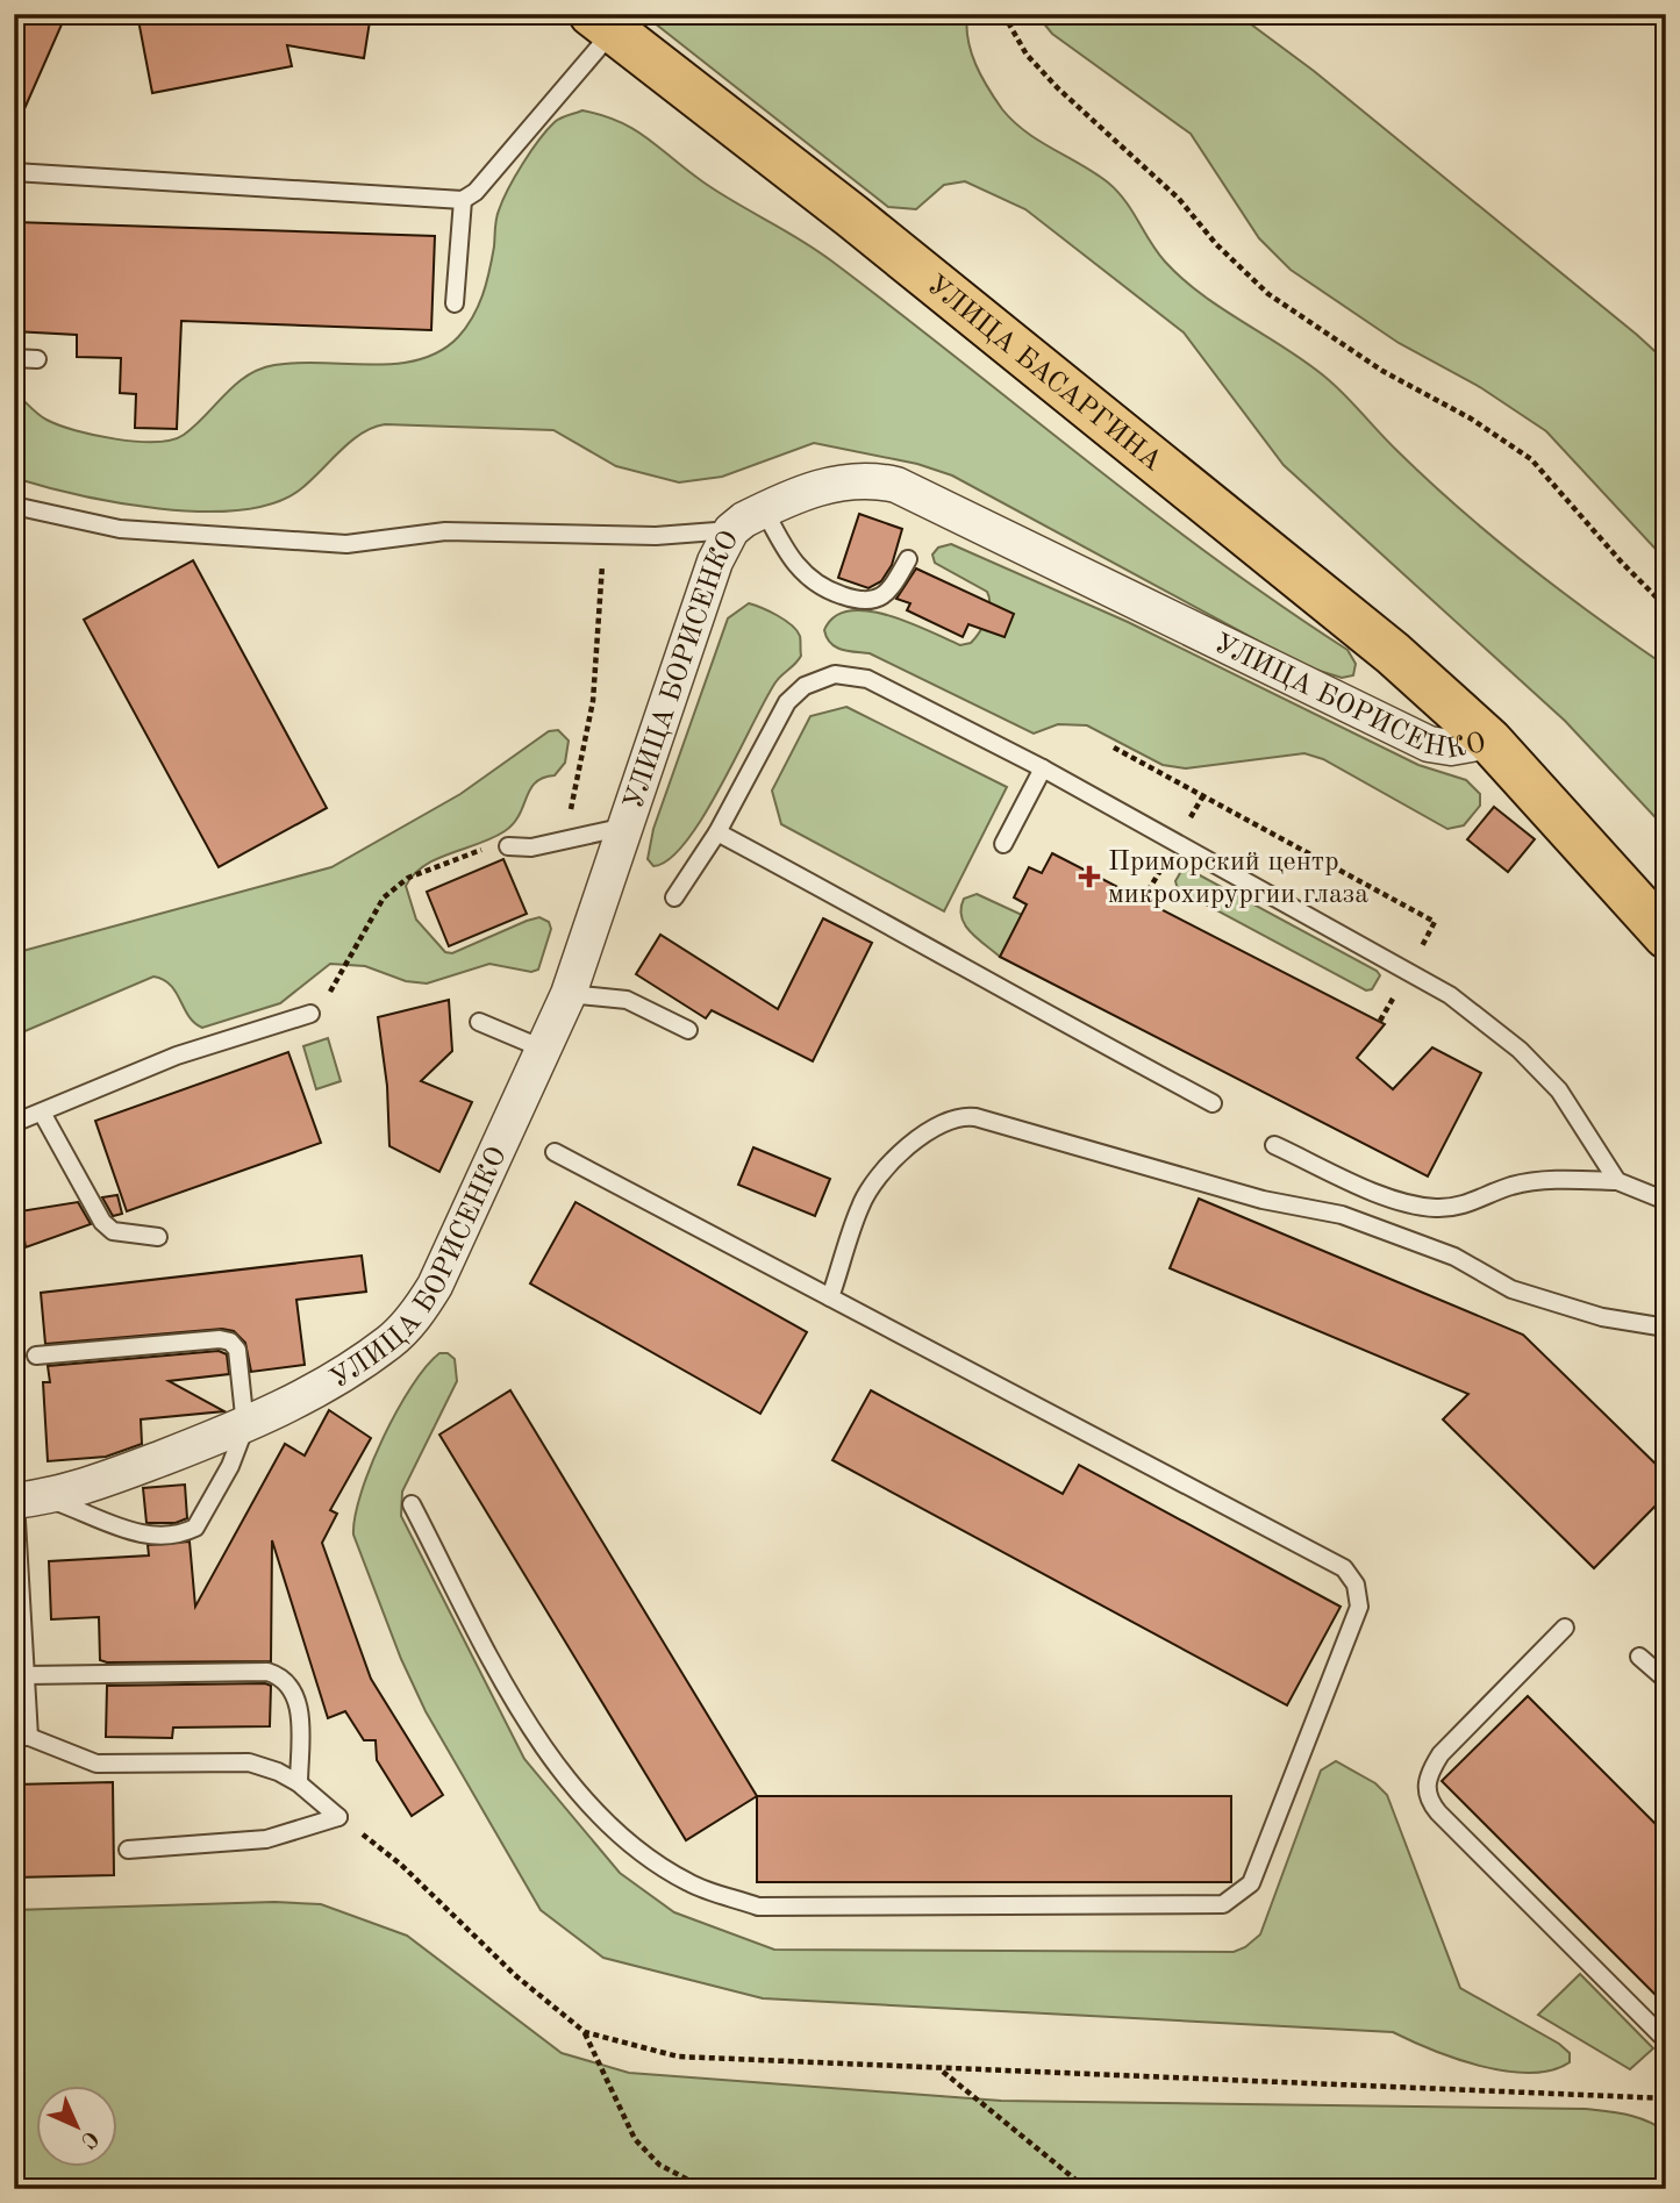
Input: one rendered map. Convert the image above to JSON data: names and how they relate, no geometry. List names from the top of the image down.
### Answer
{
  "streets": {
    "main road": ["УЛИЦА БАСАРГИНА", "УЛИЦА БОРИСЕНКО"]
  },
  "crossings": [
    ["УЛИЦА БАСАРГИНА", "УЛИЦА БОРИСЕНКО"]
  ],
  "places": {
    "health": ["Приморский центр микрохирургии глаза"]
  },
  "north": "bottom right"
}
